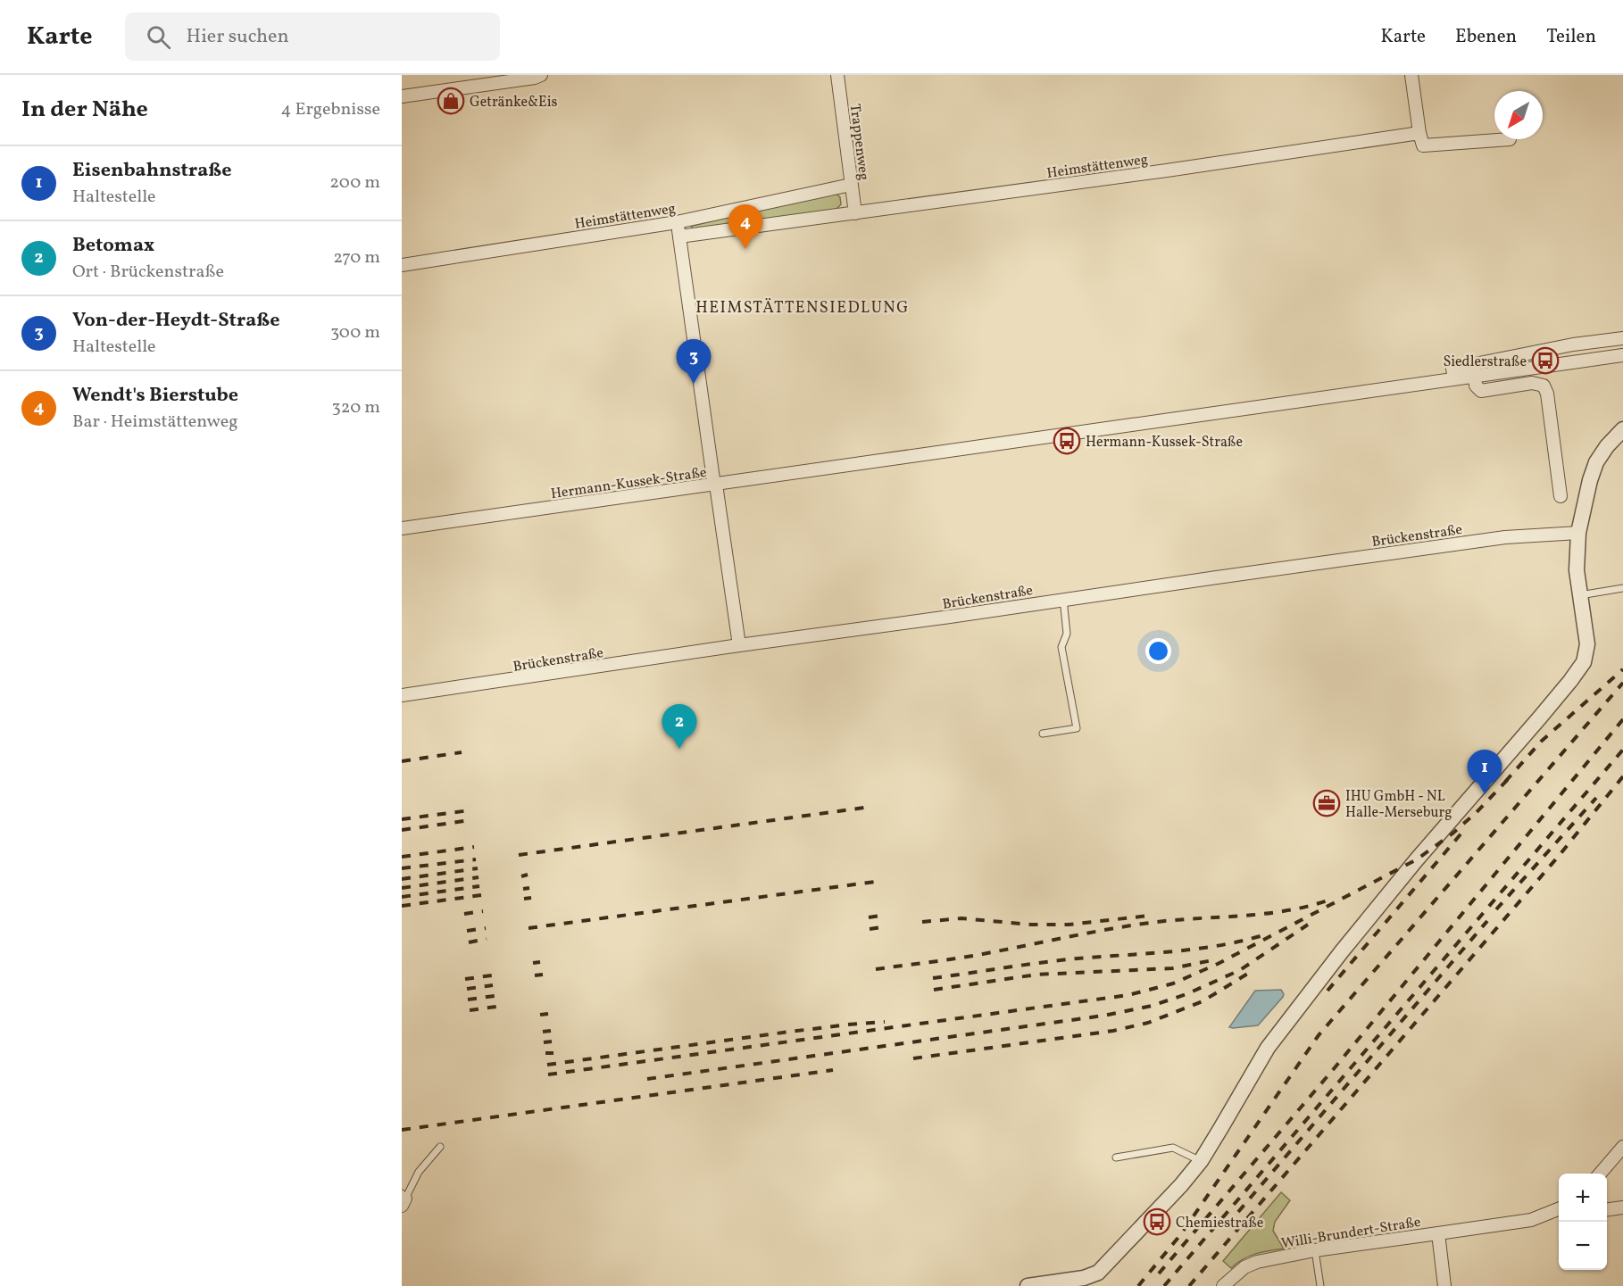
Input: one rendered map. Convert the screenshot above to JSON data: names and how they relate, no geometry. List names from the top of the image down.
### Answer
{
  "streets": {
    "street": [
      "Trappenweg",
      "Heimstättenweg",
      "Hermann-Kussek-Straße",
      "Brückenstraße",
      "Willi-Brundert-Straße"
    ]
  },
  "crossings": [
    ["Trappenweg", "Heimstättenweg"]
  ],
  "districts": ["HEIMSTÄTTENSIEDLUNG"],
  "places": {
    "shop": ["Getränke&Eis"],
    "bus stop": ["Siedlerstraße", "Hermann-Kussek-Straße", "Chemiestraße"],
    "office": ["IHU GmbH - NL Halle-Merseburg"]
  },
  "north": "bottom left",
  "page": {
    "header": "Karte",
    "search": "Hier suchen",
    "nav": ["Karte", "Ebenen", "Teilen"],
    "heading": ["In der Nähe", "4 Ergebnisse"],
    "list": [
      {
        "mark": "1",
        "name": "Eisenbahnstraße",
        "note": "Haltestelle",
        "value": "200 m"
      },
      {
        "mark": "2",
        "name": "Betomax",
        "note": "Ort · Brückenstraße",
        "value": "270 m"
      },
      {
        "mark": "3",
        "name": "Von-der-Heydt-Straße",
        "note": "Haltestelle",
        "value": "300 m"
      },
      {
        "mark": "4",
        "name": "Wendt's Bierstube",
        "note": "Bar · Heimstättenweg",
        "value": "320 m"
      }
    ],
    "pins": [
      "4",
      "3",
      "2",
      "1"
    ],
    "map_buttons": ["+", "−"]
  }
}
